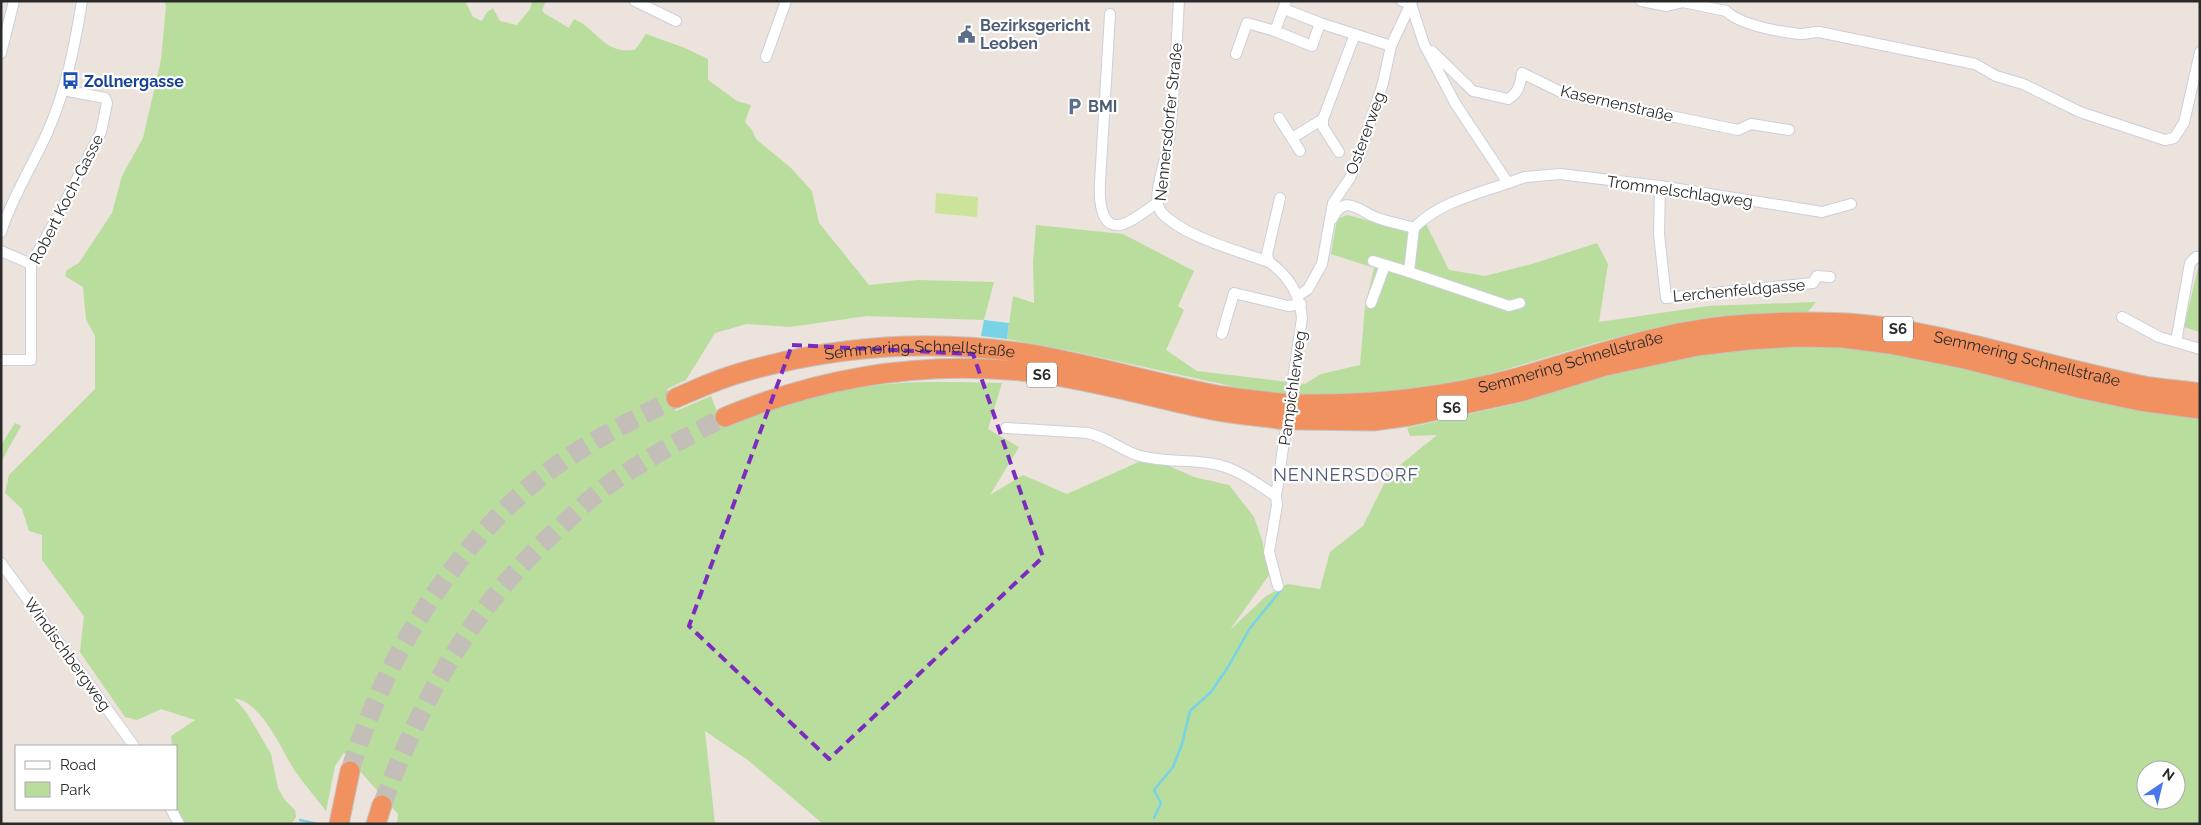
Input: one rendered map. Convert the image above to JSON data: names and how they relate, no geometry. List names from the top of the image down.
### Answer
{
  "streets": {
    "highway": ["S6", "Semmering Schnellstraße"],
    "street": [
      "Kasernenstraße",
      "Nennersdorfer Straße",
      "Ostererweg",
      "Trommelschlagweg",
      "Robert Koch-Gasse",
      "Lerchenfeldgasse",
      "Pampichlerweg",
      "Windischbergweg"
    ]
  },
  "crossings": [
    ["Nennersdorfer Straße", "Ostererweg"],
    ["Nennersdorfer Straße", "Pampichlerweg"],
    ["Ostererweg", "Pampichlerweg"],
    ["Trommelschlagweg", "Lerchenfeldgasse"]
  ],
  "districts": ["NENNERSDORF"],
  "places": {
    "public building": ["Bezirksgericht Leoben"],
    "bus stop": ["Zollnergasse"],
    "parking": ["BMI"]
  },
  "legend": ["Road", "Park"],
  "north": "top right"
}
